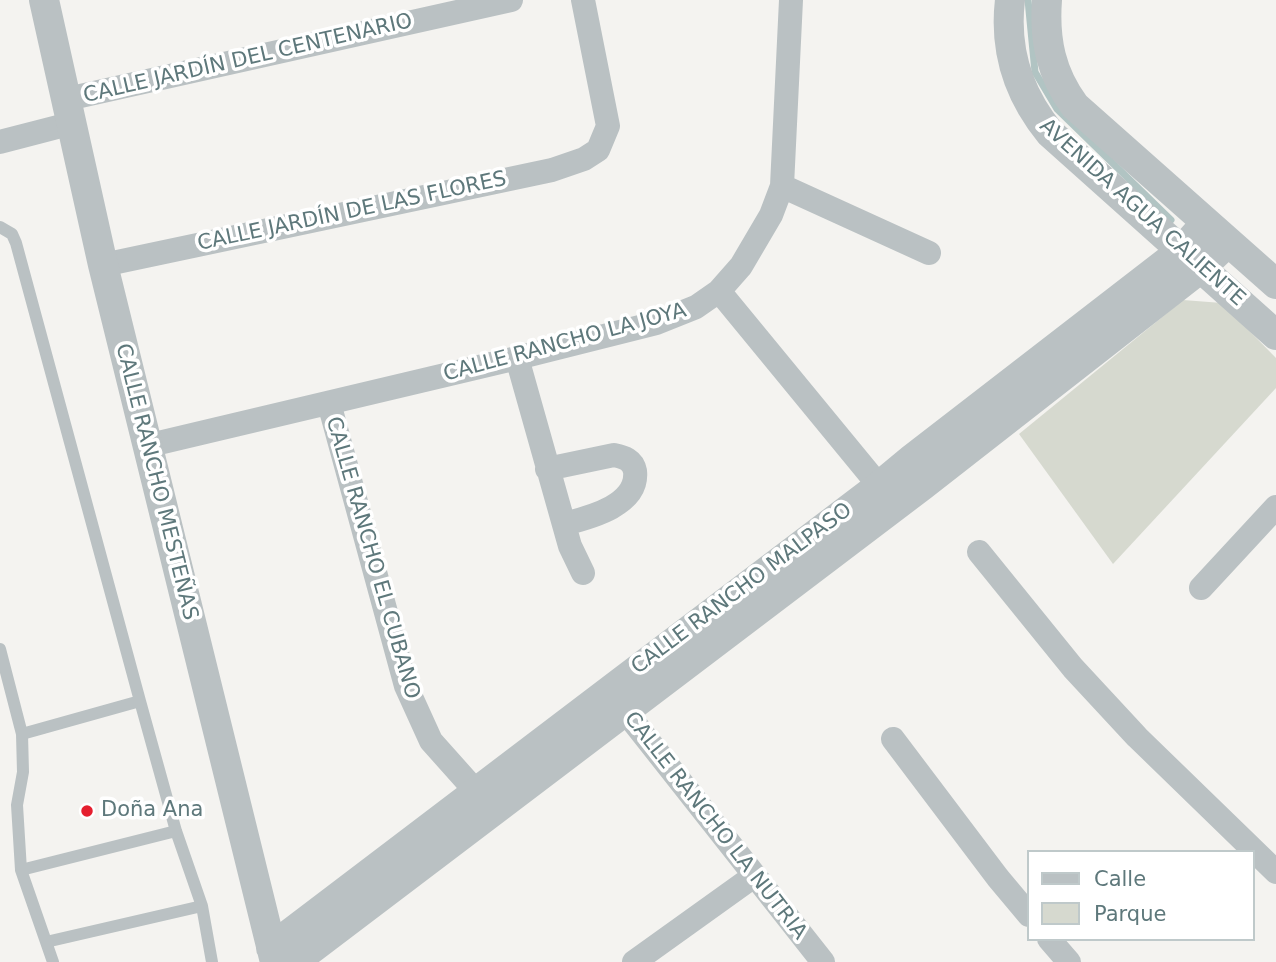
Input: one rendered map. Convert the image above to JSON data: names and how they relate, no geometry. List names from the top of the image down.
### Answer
{
  "streets": {
    "street": [
      "CALLE JARDÍN DEL CENTENARIO",
      "CALLE JARDÍN DE LAS FLORES",
      "AVENIDA AGUA CALIENTE",
      "CALLE RANCHO LA JOYA",
      "CALLE RANCHO MESTEÑAS",
      "CALLE RANCHO EL CUBANO",
      "CALLE RANCHO MALPASO",
      "CALLE RANCHO LA NUTRIA"
    ]
  },
  "crossings": [
    ["CALLE JARDÍN DEL CENTENARIO", "CALLE RANCHO MESTEÑAS"],
    ["CALLE JARDÍN DE LAS FLORES", "CALLE RANCHO MESTEÑAS"],
    ["AVENIDA AGUA CALIENTE", "CALLE RANCHO MALPASO"],
    ["CALLE RANCHO LA JOYA", "CALLE RANCHO MESTEÑAS"],
    ["CALLE RANCHO LA JOYA", "CALLE RANCHO EL CUBANO"],
    ["CALLE RANCHO MESTEÑAS", "CALLE RANCHO MALPASO"],
    ["CALLE RANCHO EL CUBANO", "CALLE RANCHO MALPASO"],
    ["CALLE RANCHO MALPASO", "CALLE RANCHO LA NUTRIA"]
  ],
  "places": ["Doña Ana"],
  "legend": ["Calle", "Parque"]
}
